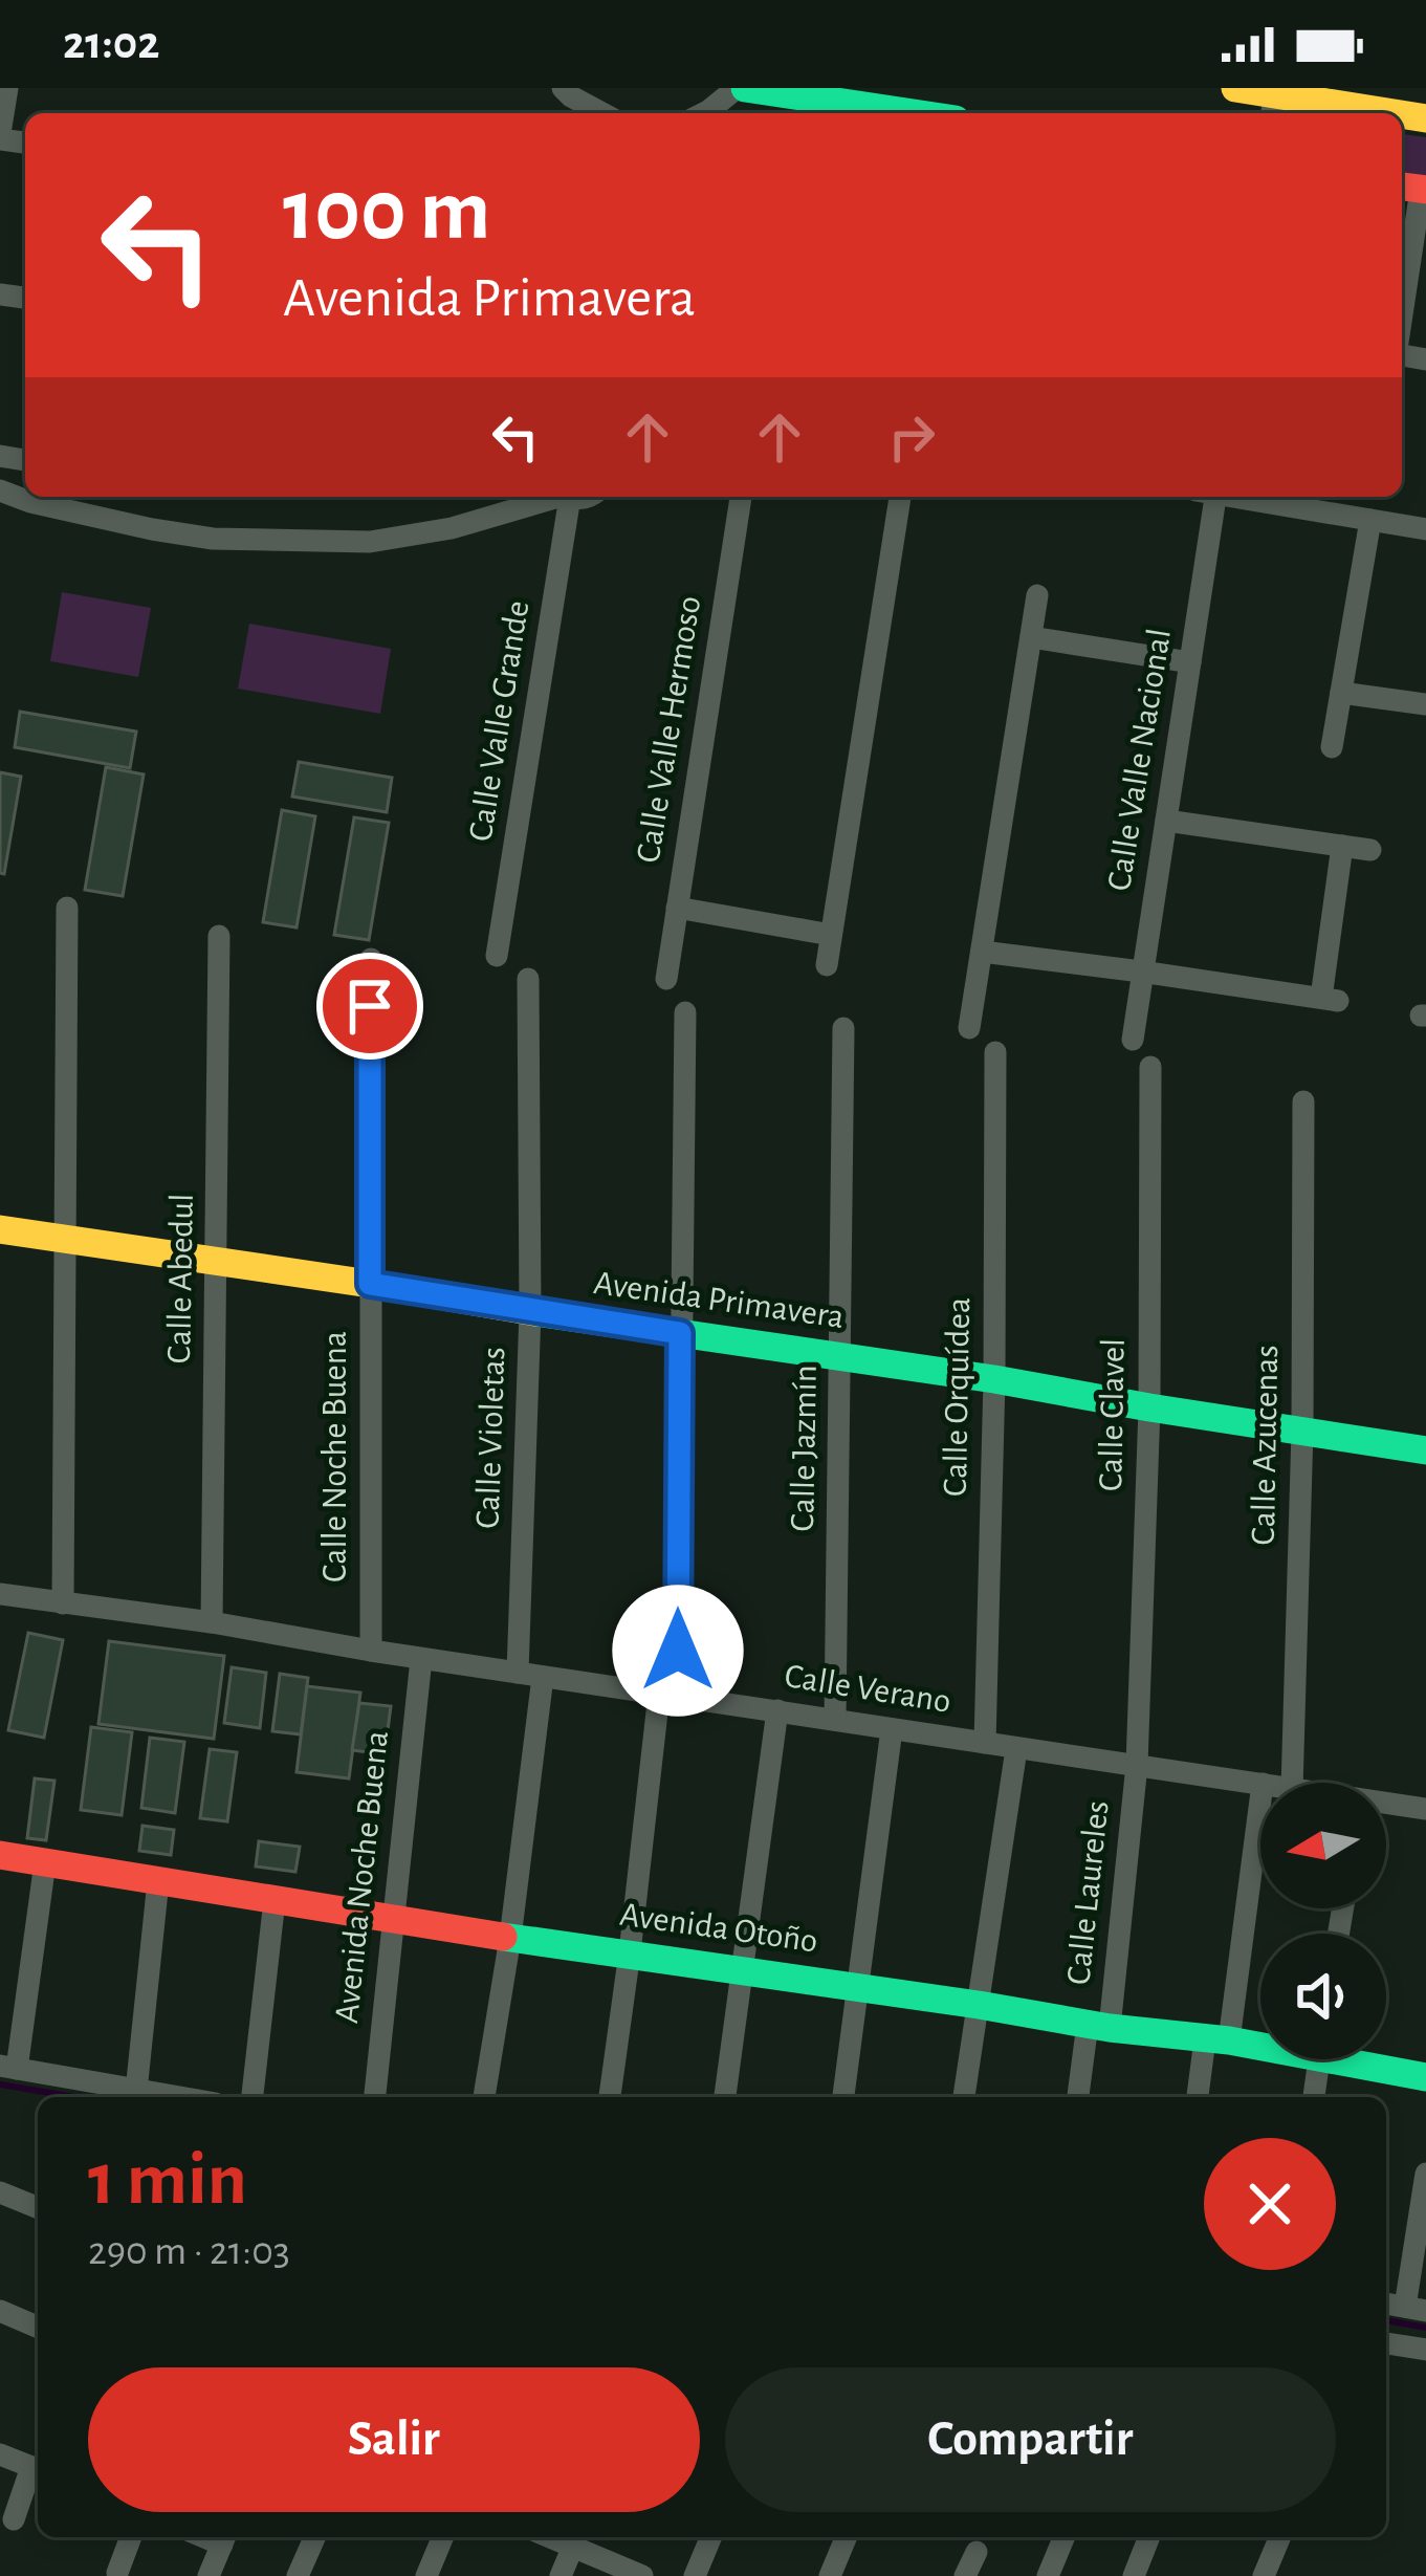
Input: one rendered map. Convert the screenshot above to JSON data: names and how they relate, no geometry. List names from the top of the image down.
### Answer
{
  "streets": {
    "street": [
      "Calle Valle Grande",
      "Calle Valle Hermoso",
      "Calle Valle Nacional",
      "Calle Abedul",
      "Avenida Primavera",
      "Calle Orquídea",
      "Calle Clavel",
      "Calle Violetas",
      "Calle Azucenas",
      "Calle Jazmín",
      "Calle Noche Buena",
      "Calle Verano",
      "Avenida Noche Buena",
      "Calle Laureles",
      "Avenida Otoño"
    ]
  },
  "crossings": [
    ["Calle Abedul", "Avenida Primavera"],
    ["Calle Abedul", "Calle Verano"],
    ["Avenida Primavera", "Calle Orquídea"],
    ["Avenida Primavera", "Calle Clavel"],
    ["Avenida Primavera", "Calle Violetas"],
    ["Avenida Primavera", "Calle Azucenas"],
    ["Avenida Primavera", "Calle Jazmín"],
    ["Avenida Primavera", "Calle Noche Buena"],
    ["Calle Orquídea", "Calle Verano"],
    ["Calle Clavel", "Calle Verano"],
    ["Calle Clavel", "Calle Laureles"],
    ["Calle Violetas", "Calle Verano"],
    ["Calle Violetas", "Avenida Otoño"],
    ["Calle Jazmín", "Calle Verano"],
    ["Calle Noche Buena", "Calle Verano"],
    ["Calle Verano", "Avenida Noche Buena"],
    ["Calle Verano", "Calle Laureles"],
    ["Avenida Noche Buena", "Avenida Otoño"],
    ["Calle Laureles", "Avenida Otoño"]
  ],
  "north": "left",
  "page": {
    "status": "21:02",
    "turn": ["100 m", "Avenida Primavera"],
    "heading": ["1 min", "290 m · 21:03"],
    "buttons": ["Salir", "Compartir"]
  }
}
